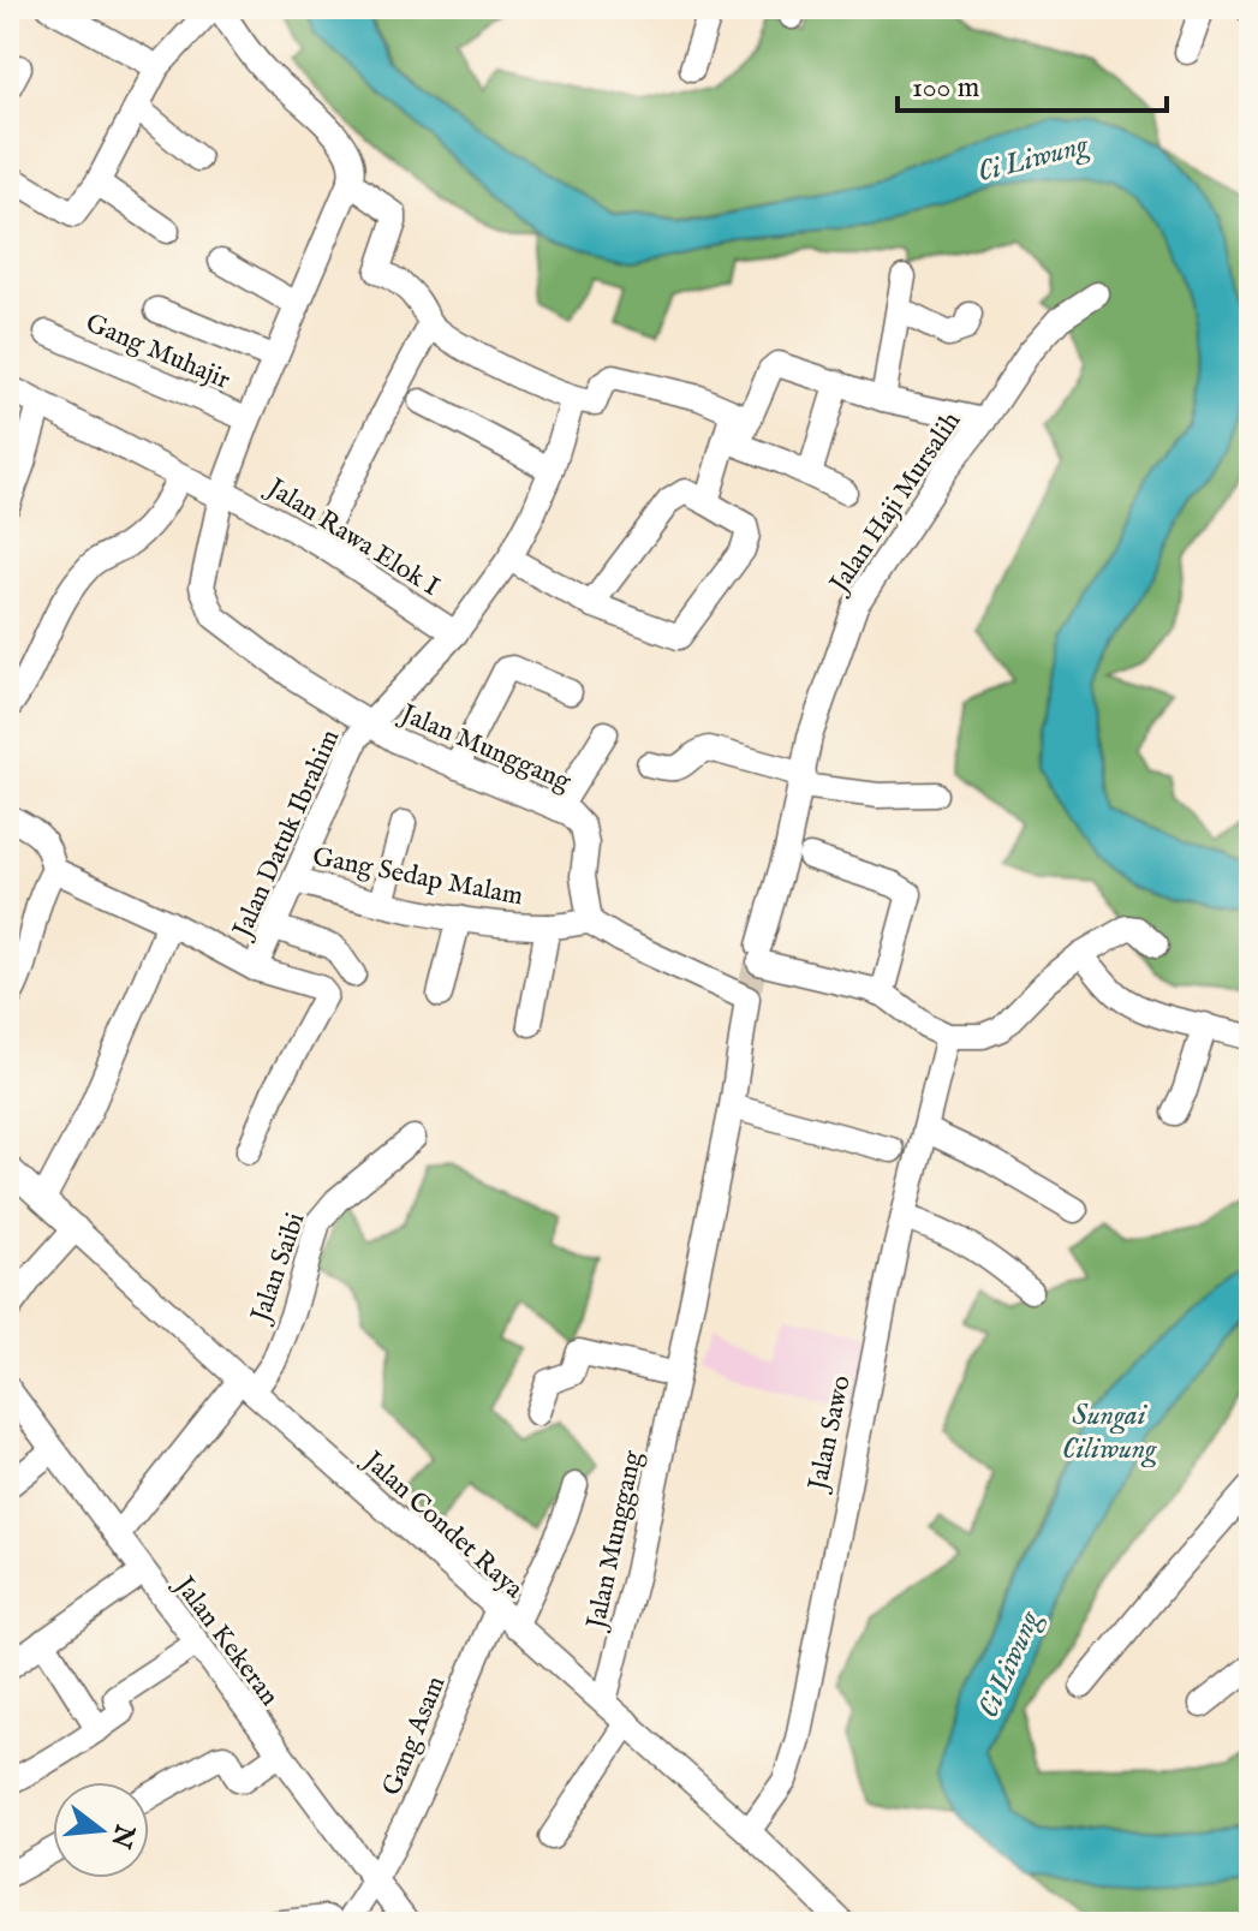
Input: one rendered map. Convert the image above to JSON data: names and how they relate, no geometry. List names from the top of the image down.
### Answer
{
  "streets": {
    "street": [
      "Gang Muhajir",
      "Jalan Haji Mursalih",
      "Jalan Rawa Elok I",
      "Jalan Munggang",
      "Jalan Datuk Ibrahim",
      "Gang Sedap Malam",
      "Jalan Saibi",
      "Jalan Sawo",
      "Jalan Condet Raya",
      "Jalan Kekeran",
      "Gang Asam"
    ]
  },
  "crossings": [
    ["Gang Muhajir", "Jalan Munggang"],
    ["Jalan Haji Mursalih", "Jalan Sawo"],
    ["Jalan Rawa Elok I", "Jalan Munggang"],
    ["Jalan Rawa Elok I", "Jalan Datuk Ibrahim"],
    ["Jalan Munggang", "Jalan Datuk Ibrahim"],
    ["Jalan Munggang", "Gang Sedap Malam"],
    ["Jalan Munggang", "Jalan Condet Raya"],
    ["Jalan Datuk Ibrahim", "Gang Sedap Malam"],
    ["Jalan Saibi", "Jalan Condet Raya"],
    ["Jalan Saibi", "Jalan Kekeran"],
    ["Jalan Sawo", "Jalan Condet Raya"],
    ["Jalan Condet Raya", "Gang Asam"],
    ["Jalan Kekeran", "Gang Asam"]
  ],
  "water": ["Ci Liwung", "Sungai Ciliwung"],
  "scale_bar": "100 m",
  "north": "right"
}
